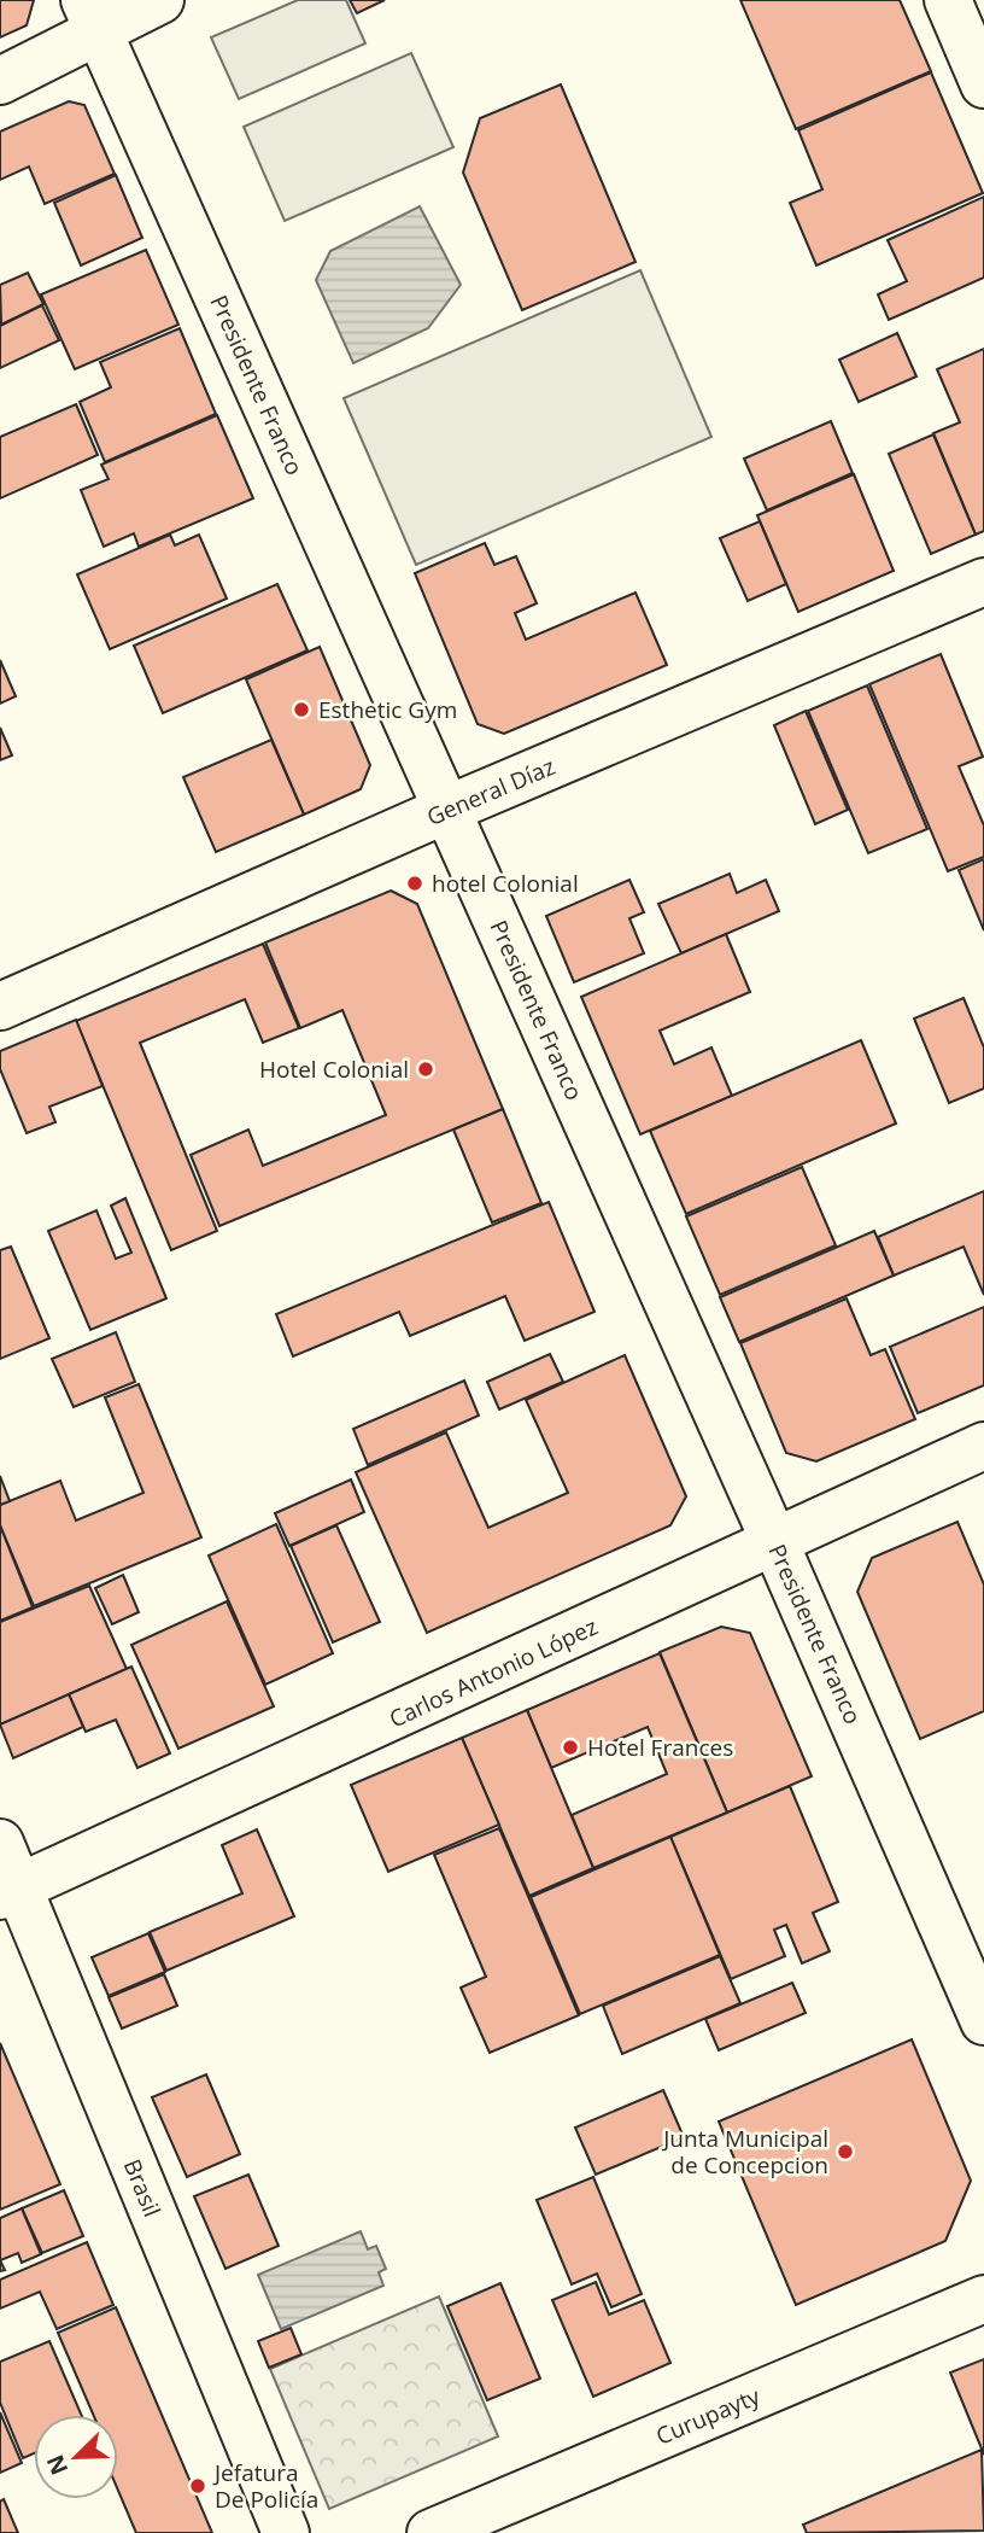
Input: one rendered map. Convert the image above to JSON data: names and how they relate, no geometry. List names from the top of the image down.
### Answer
{
  "streets": {
    "street": [
      "Presidente Franco",
      "General Díaz",
      "Carlos Antonio López",
      "Brasil",
      "Curupayty"
    ]
  },
  "crossings": [
    ["Presidente Franco", "General Díaz"],
    ["Presidente Franco", "Carlos Antonio López"],
    ["Carlos Antonio López", "Brasil"]
  ],
  "places": [
    "Esthetic Gym",
    "hotel Colonial",
    "Hotel Colonial",
    "Hotel Frances",
    "Junta Municipal de Concepcion",
    "Jefatura De Policía"
  ],
  "north": "bottom left"
}
